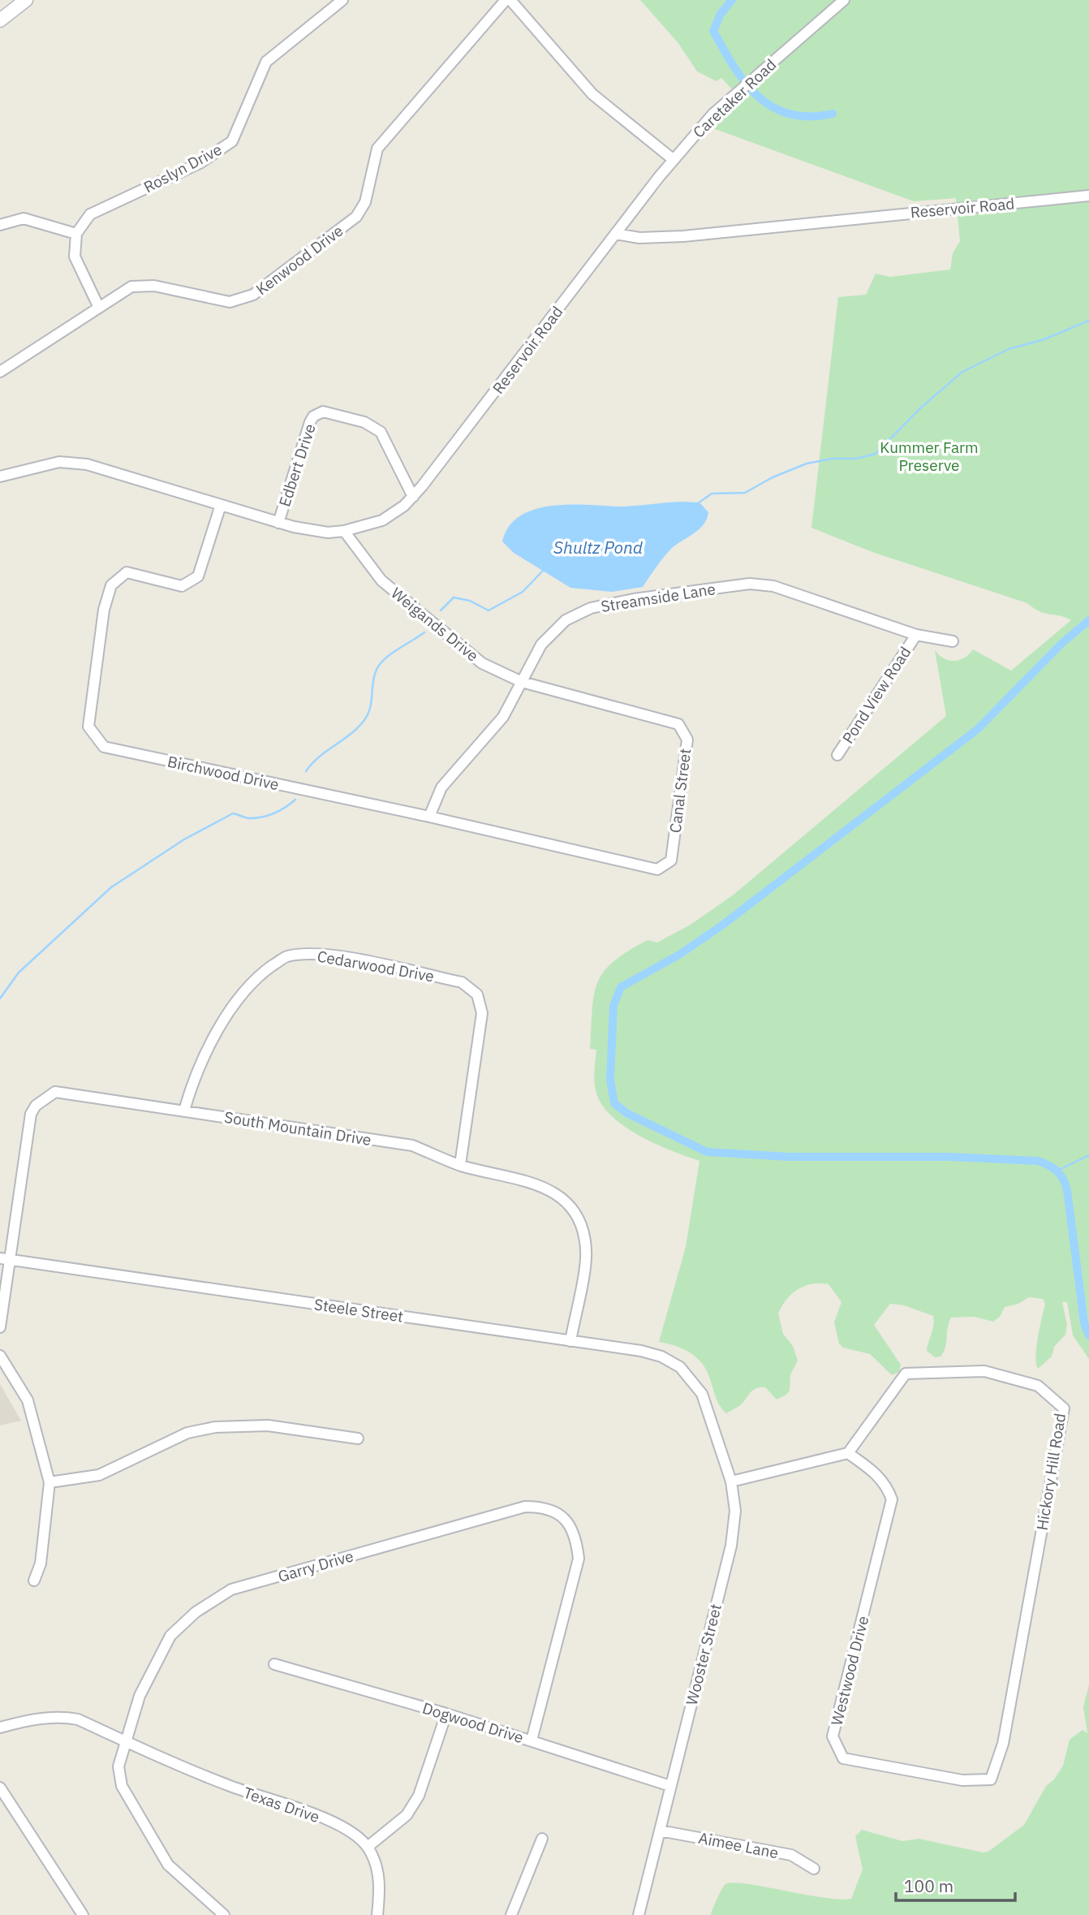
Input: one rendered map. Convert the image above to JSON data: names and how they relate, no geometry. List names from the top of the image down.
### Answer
{
  "streets": {
    "street": [
      "Caretaker Road",
      "Roslyn Drive",
      "Reservoir Road",
      "Kenwood Drive",
      "Edbert Drive",
      "Streamside Lane",
      "Weigands Drive",
      "Pond View Road",
      "Birchwood Drive",
      "Canal Street",
      "Cedarwood Drive",
      "South Mountain Drive",
      "Steele Street",
      "Hickory Hill Road",
      "Garry Drive",
      "Wooster Street",
      "Westwood Drive",
      "Dogwood Drive",
      "Texas Drive",
      "Aimee Lane"
    ]
  },
  "crossings": [
    ["Caretaker Road", "Reservoir Road"],
    ["Reservoir Road", "Edbert Drive"],
    ["Reservoir Road", "Weigands Drive"],
    ["Reservoir Road", "Birchwood Drive"],
    ["Streamside Lane", "Weigands Drive"],
    ["Streamside Lane", "Pond View Road"],
    ["Streamside Lane", "Birchwood Drive"],
    ["Weigands Drive", "Canal Street"],
    ["Birchwood Drive", "Canal Street"],
    ["Cedarwood Drive", "South Mountain Drive"],
    ["South Mountain Drive", "Steele Street"],
    ["Steele Street", "Wooster Street"],
    ["Hickory Hill Road", "Westwood Drive"],
    ["Garry Drive", "Dogwood Drive"],
    ["Garry Drive", "Texas Drive"],
    ["Wooster Street", "Dogwood Drive"],
    ["Wooster Street", "Aimee Lane"]
  ],
  "water": ["Shultz Pond"],
  "parks": ["Kummer Farm Preserve"],
  "scale_bar": "100 m"
}
